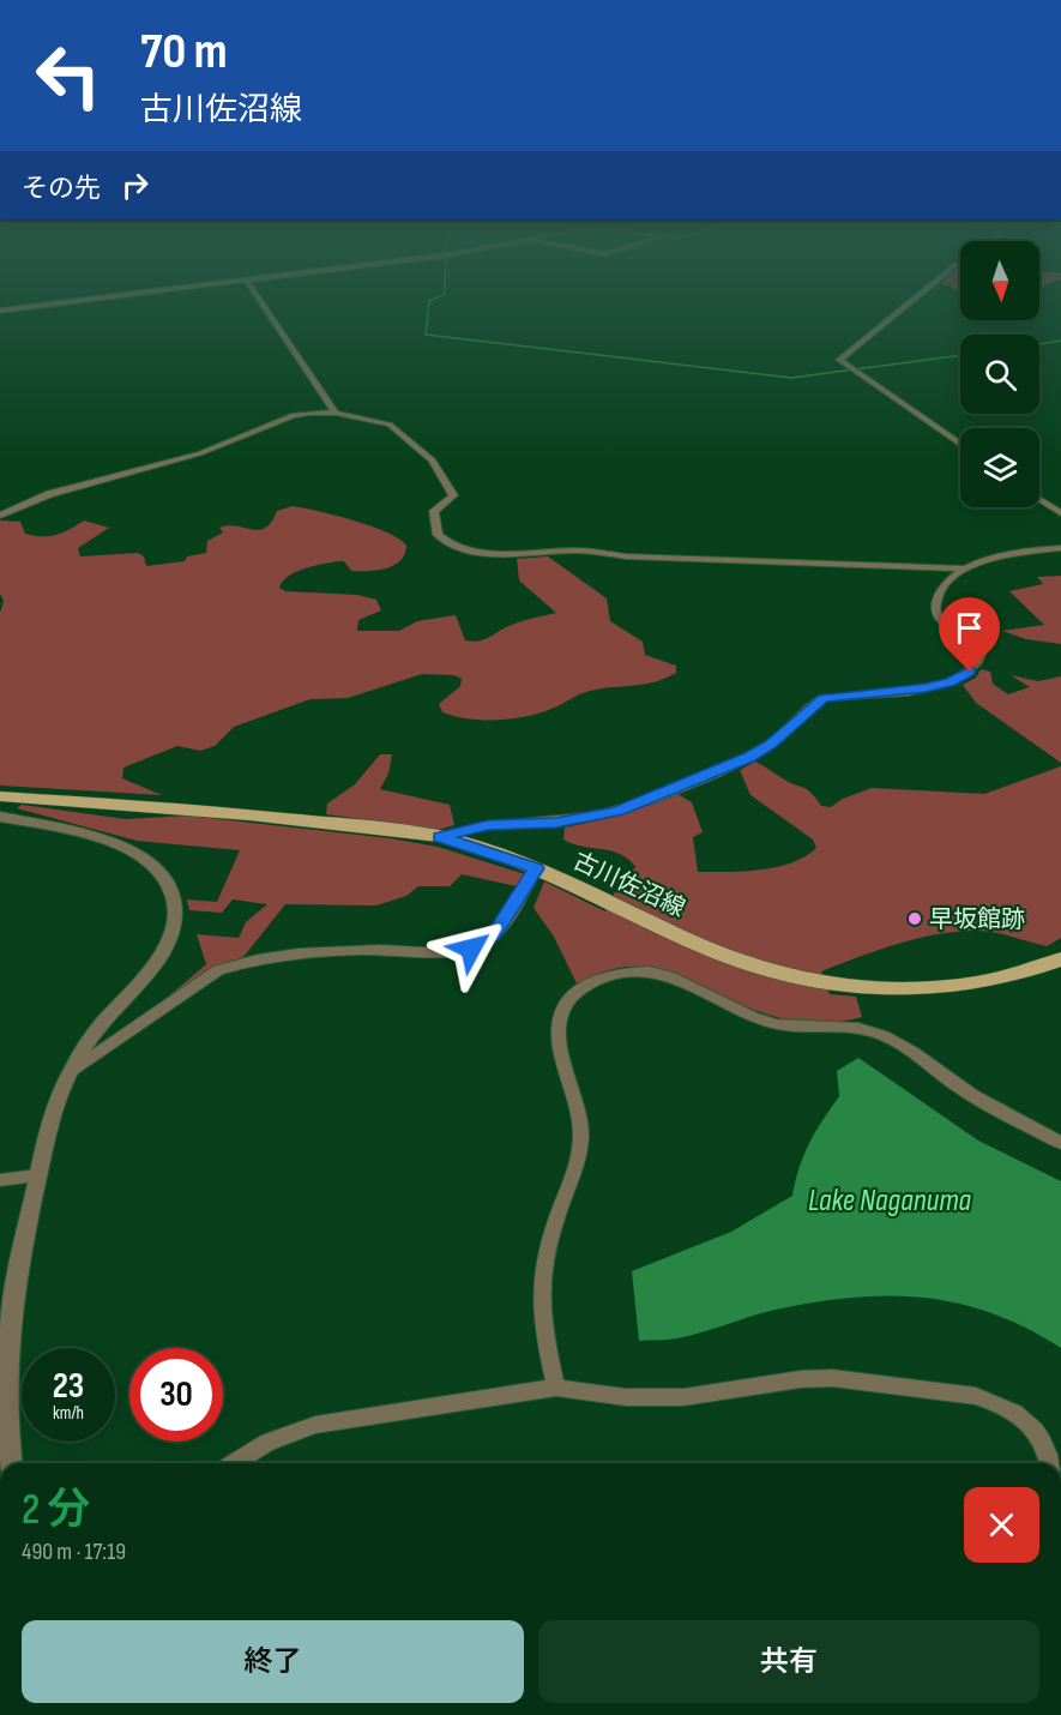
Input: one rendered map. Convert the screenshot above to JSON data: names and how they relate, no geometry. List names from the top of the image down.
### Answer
{
  "streets": {
    "main road": ["古川佐沼線"]
  },
  "water": ["Lake Naganuma"],
  "places": ["早坂館跡"],
  "north": "bottom",
  "page": {
    "turn": ["70 m", "古川佐沼線"],
    "then": "その先",
    "speed": "23 km/h",
    "limit": "30",
    "heading": ["2 分", "490 m · 17:19"],
    "buttons": ["終了", "共有"]
  }
}
